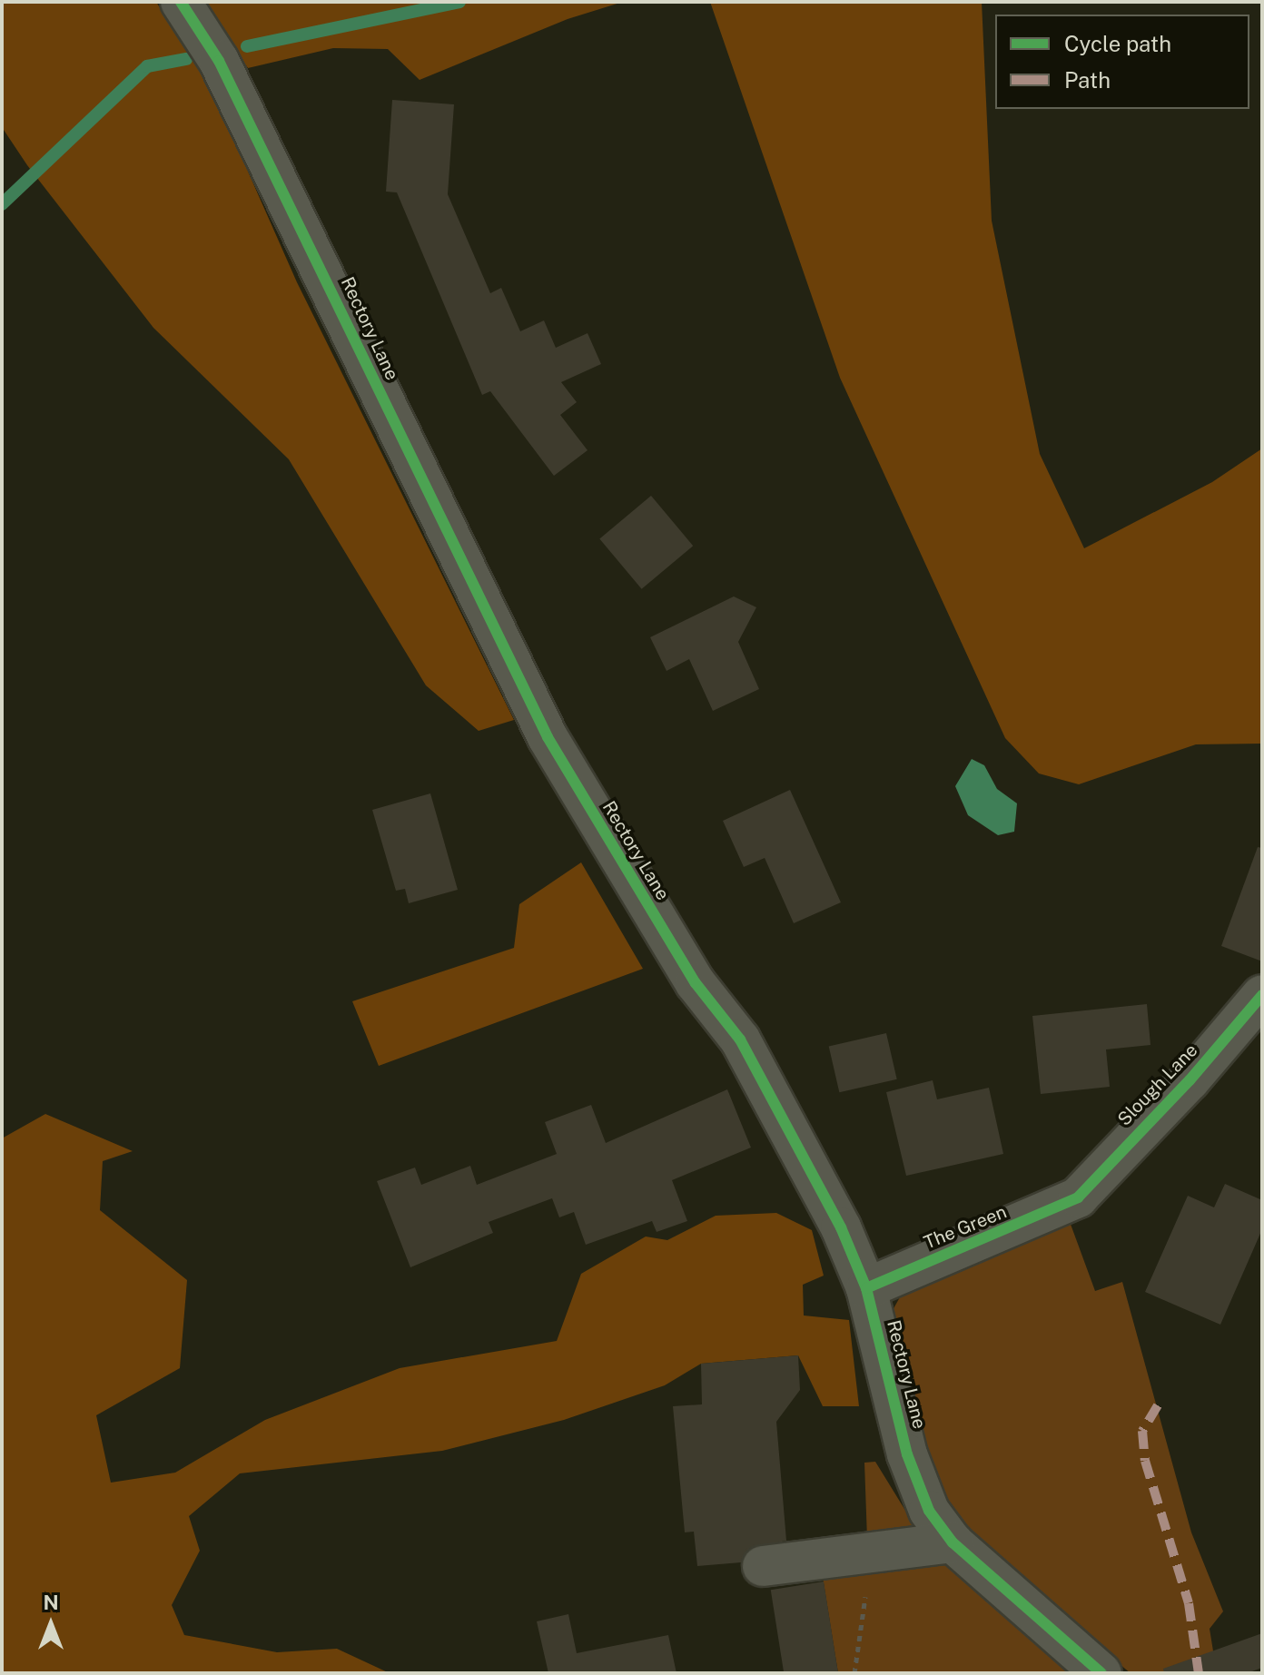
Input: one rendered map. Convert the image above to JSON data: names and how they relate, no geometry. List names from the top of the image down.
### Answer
{
  "streets": {
    "street": ["Rectory Lane", "Slough Lane", "The Green"]
  },
  "crossings": [
    ["Rectory Lane", "The Green"],
    ["Slough Lane", "The Green"]
  ],
  "legend": ["Cycle path", "Path"],
  "north": "top"
}
